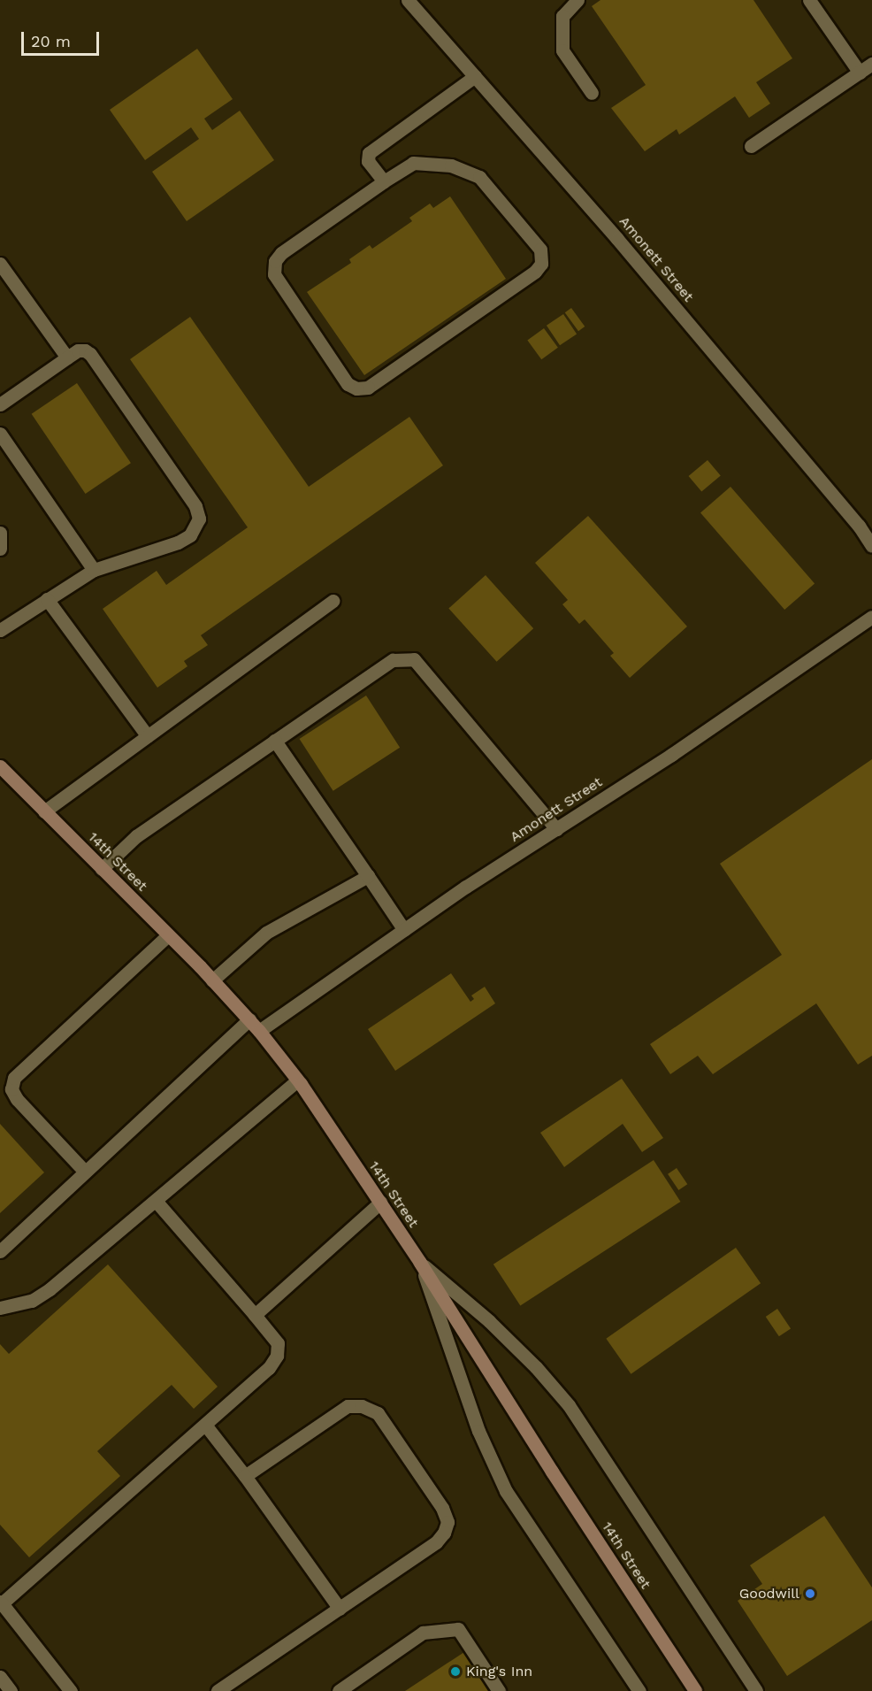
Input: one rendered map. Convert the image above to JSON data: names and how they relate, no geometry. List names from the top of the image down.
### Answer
{
  "streets": {
    "street": ["Amonett Street", "14th Street"]
  },
  "crossings": [
    ["Amonett Street", "14th Street"]
  ],
  "places": ["Goodwill", "King's Inn"],
  "scale_bar": "20 m"
}
